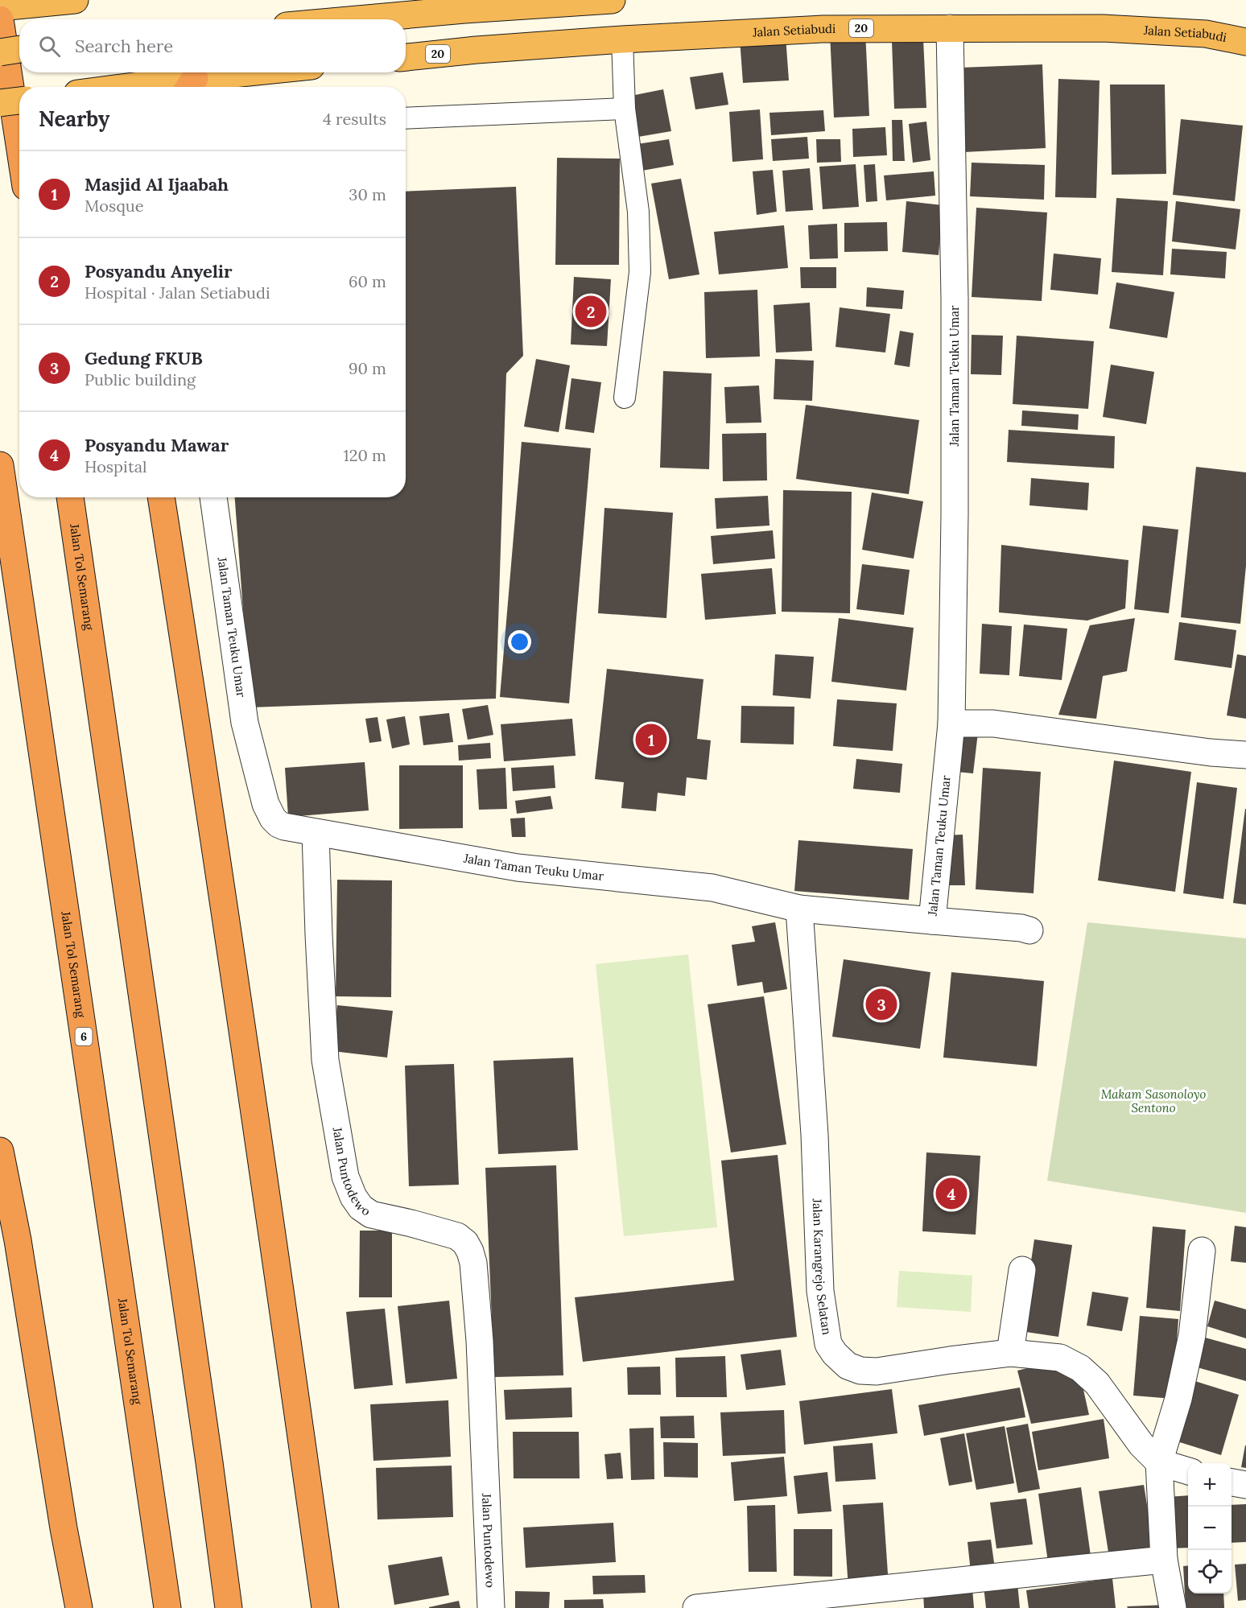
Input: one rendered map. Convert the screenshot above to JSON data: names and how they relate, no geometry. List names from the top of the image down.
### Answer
{
  "streets": {
    "highway": [
      "20",
      "Jalan Setiabudi",
      "Jalan Tol Semarang",
      "6"
    ],
    "street": ["Jalan Taman Teuku Umar", "Jalan Puntodewo", "Jalan Karangrejo Selatan"]
  },
  "crossings": [
    ["Jalan Setiabudi", "Jalan Taman Teuku Umar"],
    ["Jalan Taman Teuku Umar", "Jalan Puntodewo"],
    ["Jalan Taman Teuku Umar", "Jalan Karangrejo Selatan"]
  ],
  "parks": ["Makam Sasonoloyo Sentono"],
  "page": {
    "search": "Search here",
    "heading": ["Nearby", "4 results"],
    "list": [
      {
        "mark": "1",
        "name": "Masjid Al Ijaabah",
        "note": "Mosque",
        "value": "30 m"
      },
      {
        "mark": "2",
        "name": "Posyandu Anyelir",
        "note": "Hospital · Jalan Setiabudi",
        "value": "60 m"
      },
      {
        "mark": "3",
        "name": "Gedung FKUB",
        "note": "Public building",
        "value": "90 m"
      },
      {
        "mark": "4",
        "name": "Posyandu Mawar",
        "note": "Hospital",
        "value": "120 m"
      }
    ],
    "pins": [
      "2",
      "1",
      "3",
      "4"
    ],
    "map_buttons": ["+", "−"]
  }
}
